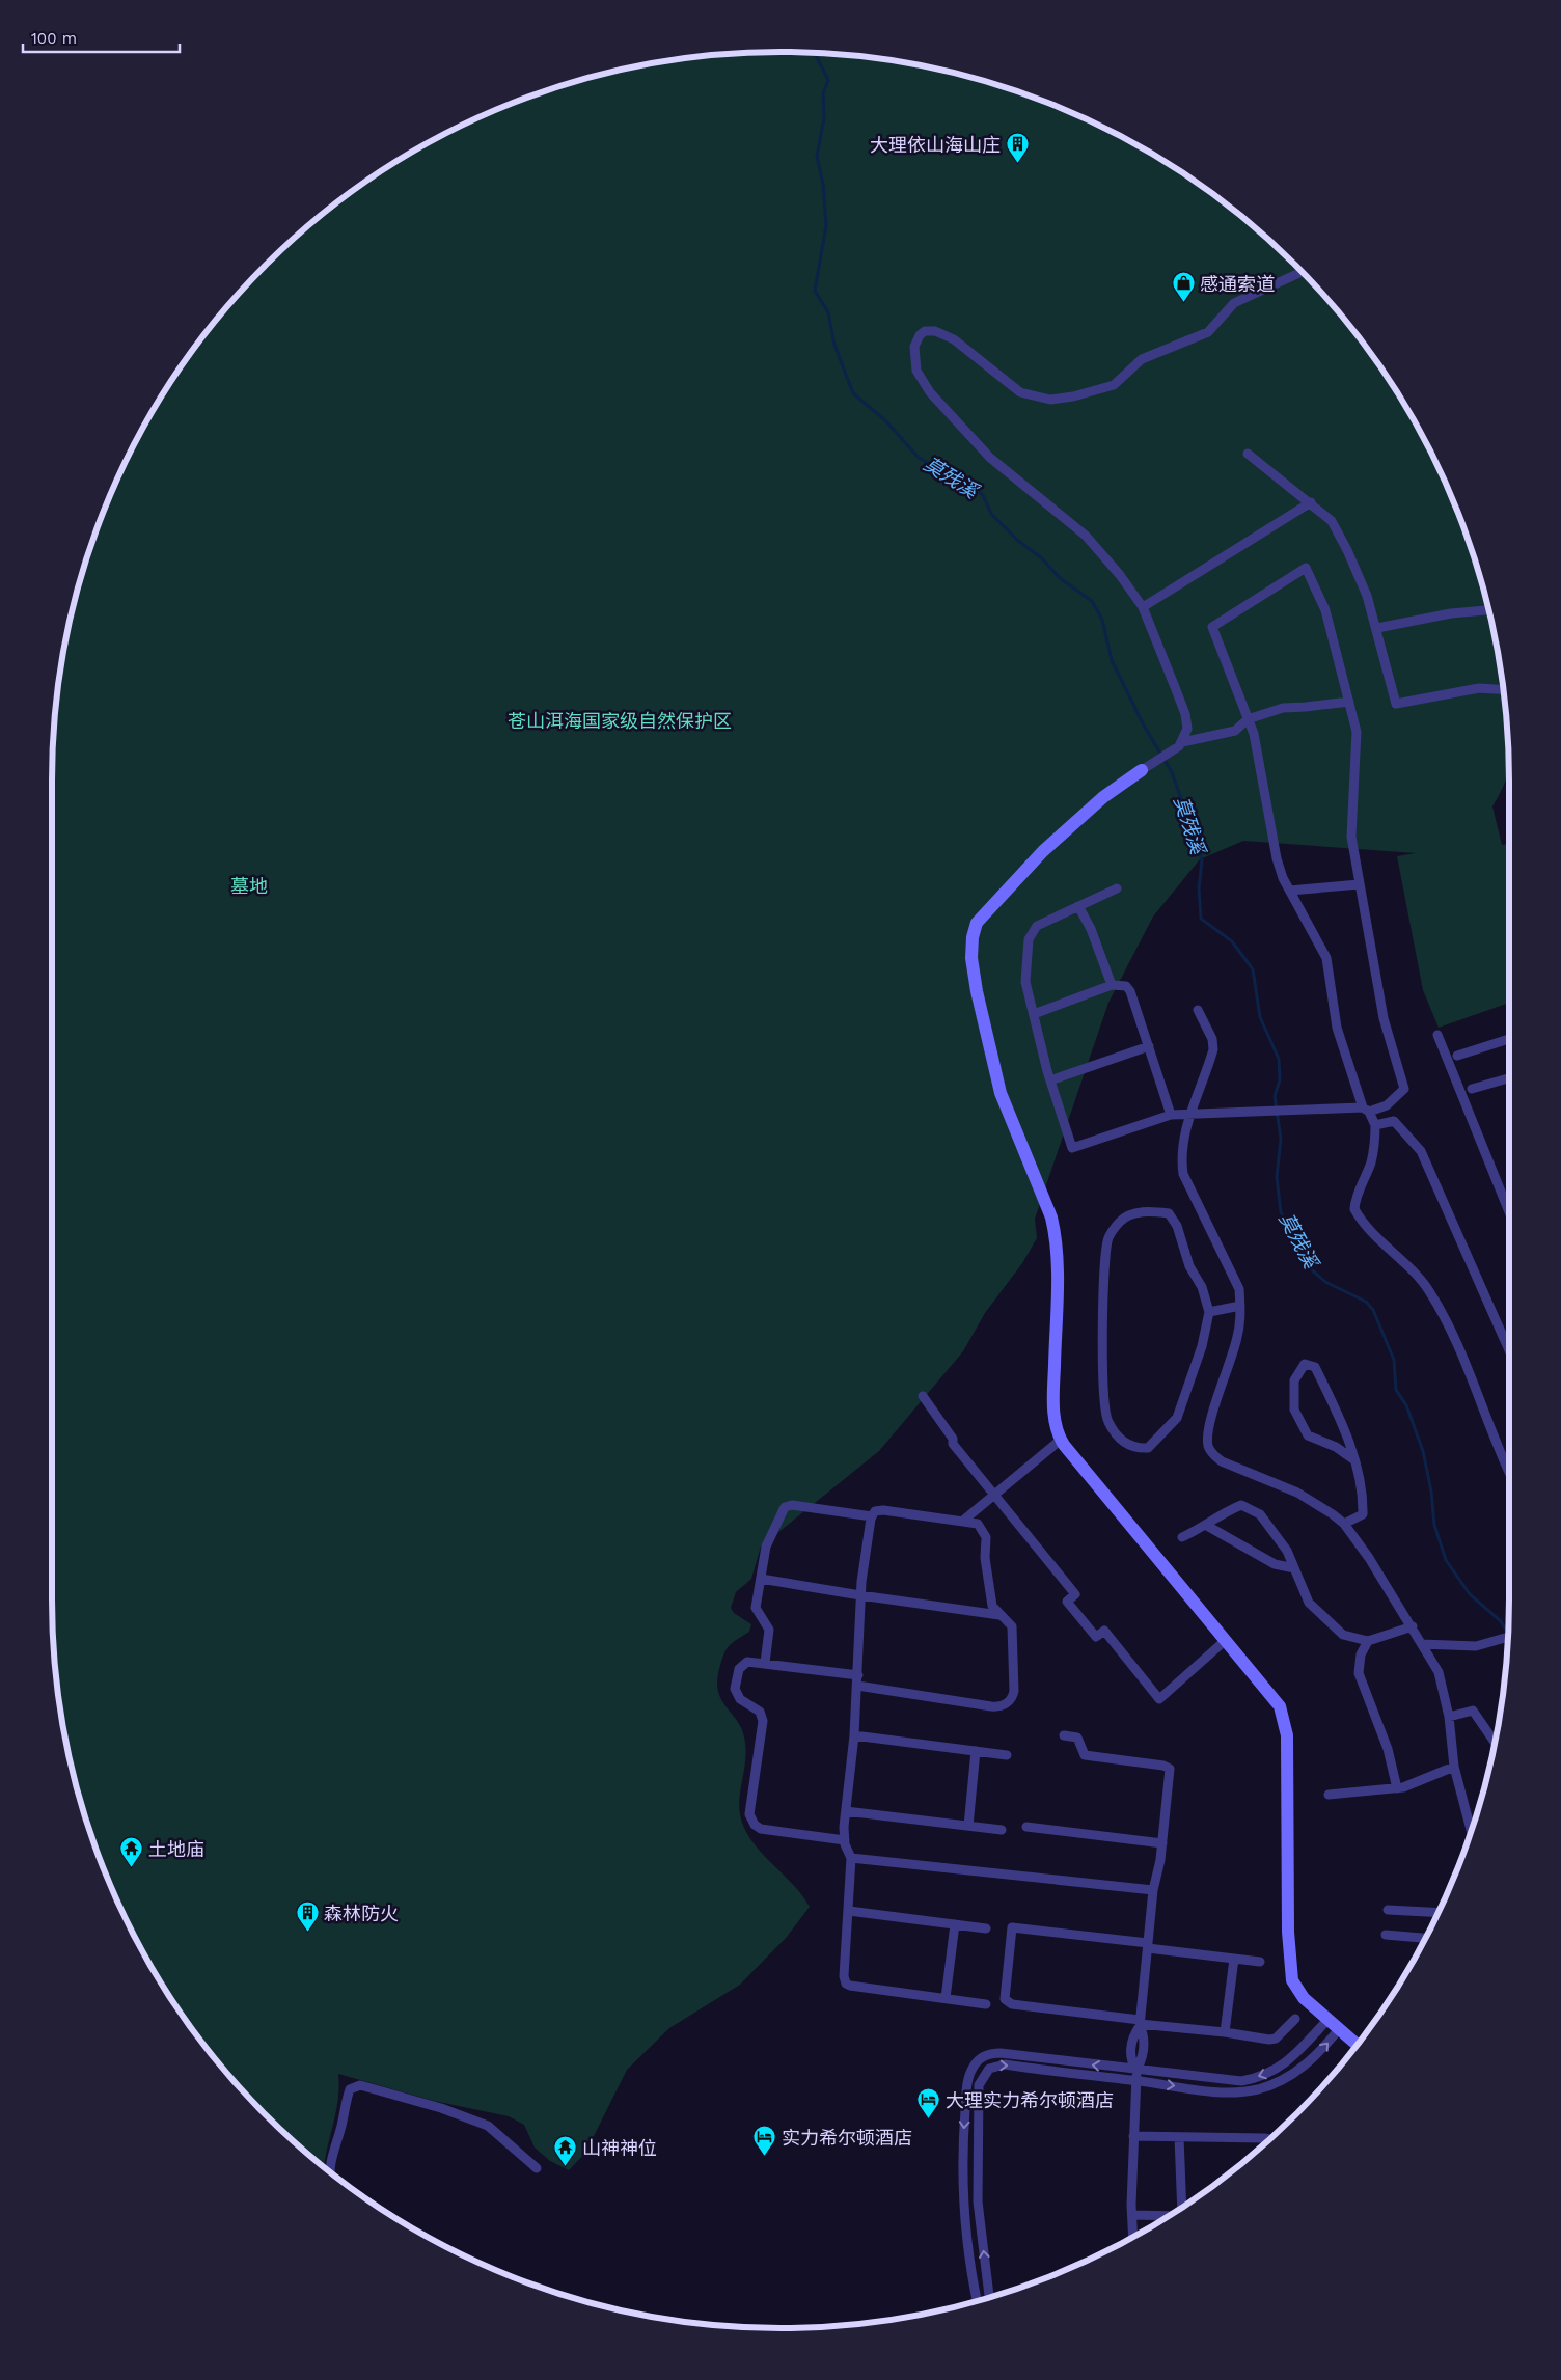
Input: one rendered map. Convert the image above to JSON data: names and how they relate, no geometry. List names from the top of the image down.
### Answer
{
  "water": ["莫残溪"],
  "parks": ["苍山洱海国家级自然保护区", "墓地"],
  "places": {
    "building": ["大理依山海山庄", "森林防火"],
    "shop": ["感通索道"],
    "temple": ["土地庙", "山神神位"],
    "hotel": ["大理实力希尔顿酒店", "实力希尔顿酒店"]
  },
  "scale_bar": "100 m"
}
